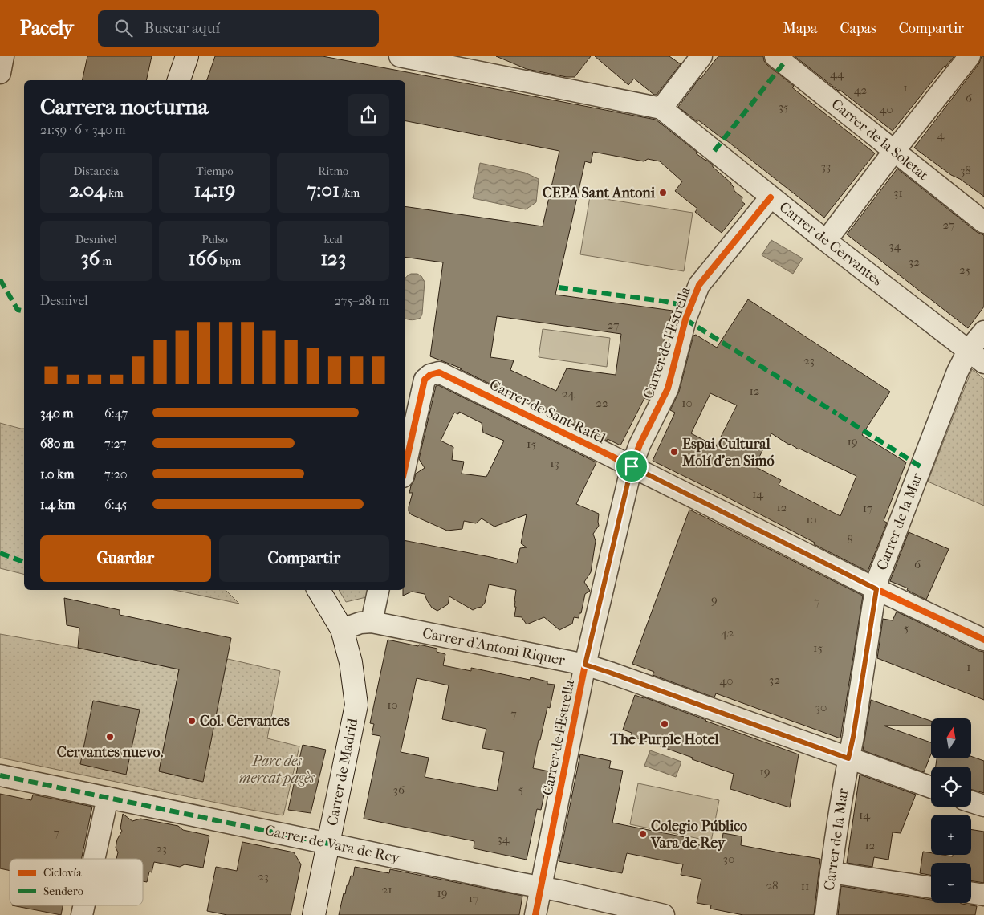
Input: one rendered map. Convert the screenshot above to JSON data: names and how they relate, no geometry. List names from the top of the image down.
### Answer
{
  "streets": {
    "street": [
      "Carrer de la Soletat",
      "Carrer de Cervantes",
      "Carrer de l'Estrella",
      "Carrer de Sant Rafel",
      "Carrer de la Mar",
      "Carrer d'Antoni Riquer",
      "Carrer de Madrid",
      "Carrer de Vara de Rey"
    ]
  },
  "crossings": [
    ["Carrer de Cervantes", "Carrer de l'Estrella"],
    ["Carrer de Cervantes", "Carrer de la Mar"],
    ["Carrer de l'Estrella", "Carrer de Sant Rafel"],
    ["Carrer de l'Estrella", "Carrer d'Antoni Riquer"],
    ["Carrer de l'Estrella", "Carrer de Vara de Rey"],
    ["Carrer de Sant Rafel", "Carrer de la Mar"],
    ["Carrer de la Mar", "Carrer d'Antoni Riquer"],
    ["Carrer d'Antoni Riquer", "Carrer de Madrid"],
    ["Carrer de Madrid", "Carrer de Vara de Rey"]
  ],
  "parks": ["Parc des mercat pagès"],
  "places": [
    "CEPA Sant Antoni",
    "Espai Cultural Molí d'en Simó",
    "Col. Cervantes",
    "The Purple Hotel",
    "Cervantes nuevo.",
    "Colegio Público Vara de Rey"
  ],
  "house_numbers": [
    "44",
    "1",
    "42",
    "6",
    "35",
    "40",
    "4",
    "33",
    "38",
    "31",
    "27",
    "34",
    "32",
    "25",
    "27",
    "23",
    "12",
    "24",
    "22",
    "10",
    "19",
    "15",
    "13",
    "14",
    "12",
    "17",
    "10",
    "8",
    "6",
    "9",
    "7",
    "5",
    "42",
    "15",
    "1",
    "32",
    "40",
    "10",
    "30",
    "7",
    "19",
    "5",
    "36",
    "14",
    "7",
    "34",
    "12",
    "23",
    "30",
    "23",
    "28",
    "11",
    "21",
    "19",
    "17"
  ],
  "legend": ["Ciclovía", "Sendero"],
  "north": "top",
  "page": {
    "header": "Pacely",
    "search": "Buscar aquí",
    "nav": ["Mapa", "Capas", "Compartir"],
    "heading": ["Carrera nocturna", "21:59 · 6 × 340 m"],
    "stats": [
      ["Distancia", "2.04 km"],
      ["Tiempo", "14:19"],
      ["Ritmo", "7:01 /km"],
      ["Desnivel", "36 m"],
      ["Pulso", "166 bpm"],
      ["kcal", "123"]
    ],
    "chart": ["Desnivel", "275–281 m"],
    "list": [
      {
        "name": "340 m",
        "note": "6:47"
      },
      {
        "name": "680 m",
        "note": "7:27"
      },
      {
        "name": "1.0 km",
        "note": "7:20"
      },
      {
        "name": "1.4 km",
        "note": "6:45"
      }
    ],
    "buttons": ["Guardar", "Compartir"],
    "map_buttons": ["+", "−"]
  }
}
